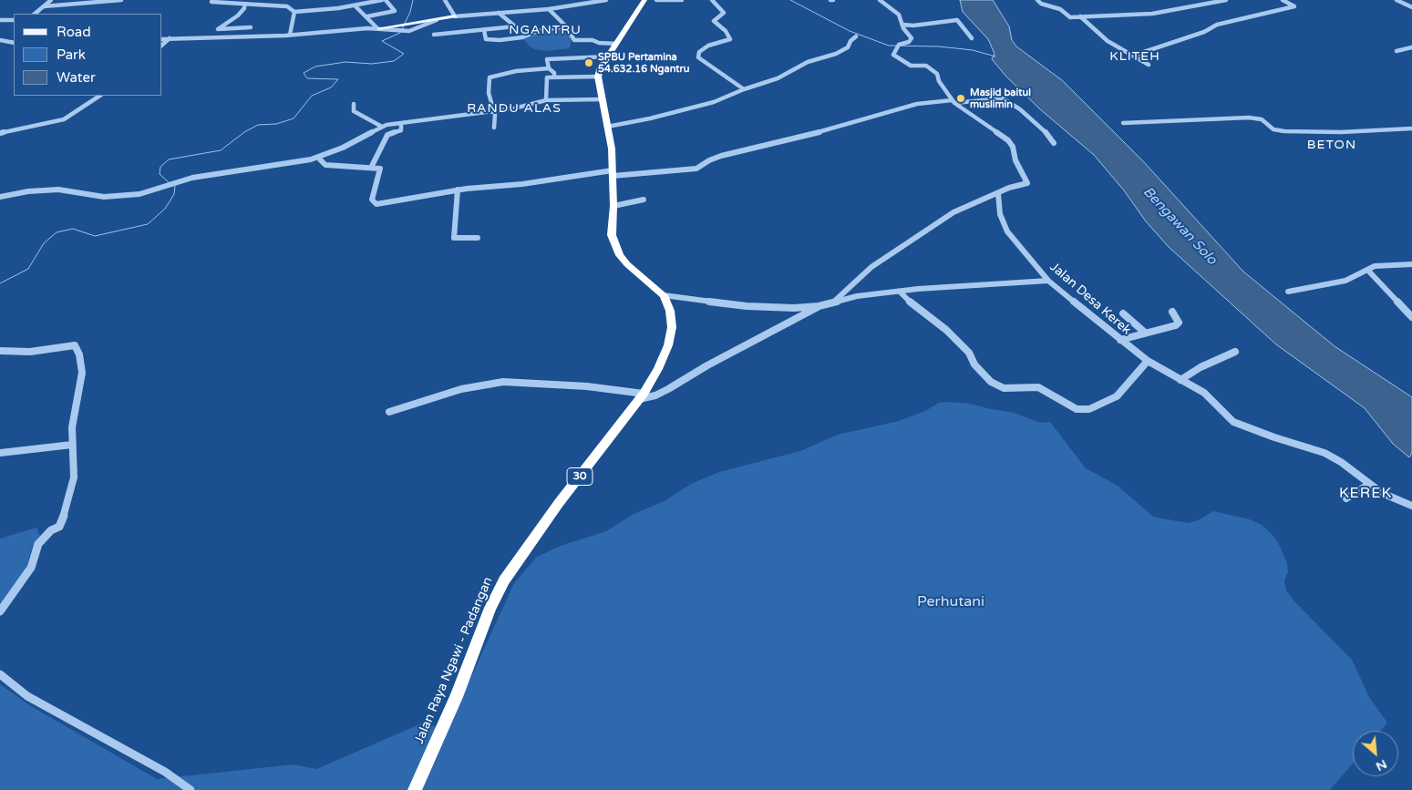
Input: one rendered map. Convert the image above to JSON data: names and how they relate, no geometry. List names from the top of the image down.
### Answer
{
  "streets": {
    "highway": ["30", "Jalan Raya Ngawi - Padangan"],
    "street": ["Jalan Desa Kerek"]
  },
  "districts": [
    "NGANTRU",
    "KLITEH",
    "RANDU ALAS",
    "BETON",
    "KEREK"
  ],
  "water": ["Bengawan Solo"],
  "parks": ["Perhutani"],
  "places": ["SPBU Pertamina 54.632.16 Ngantru", "Masjid baitul muslimin"],
  "legend": ["Road", "Park", "Water"],
  "north": "bottom right"
}
